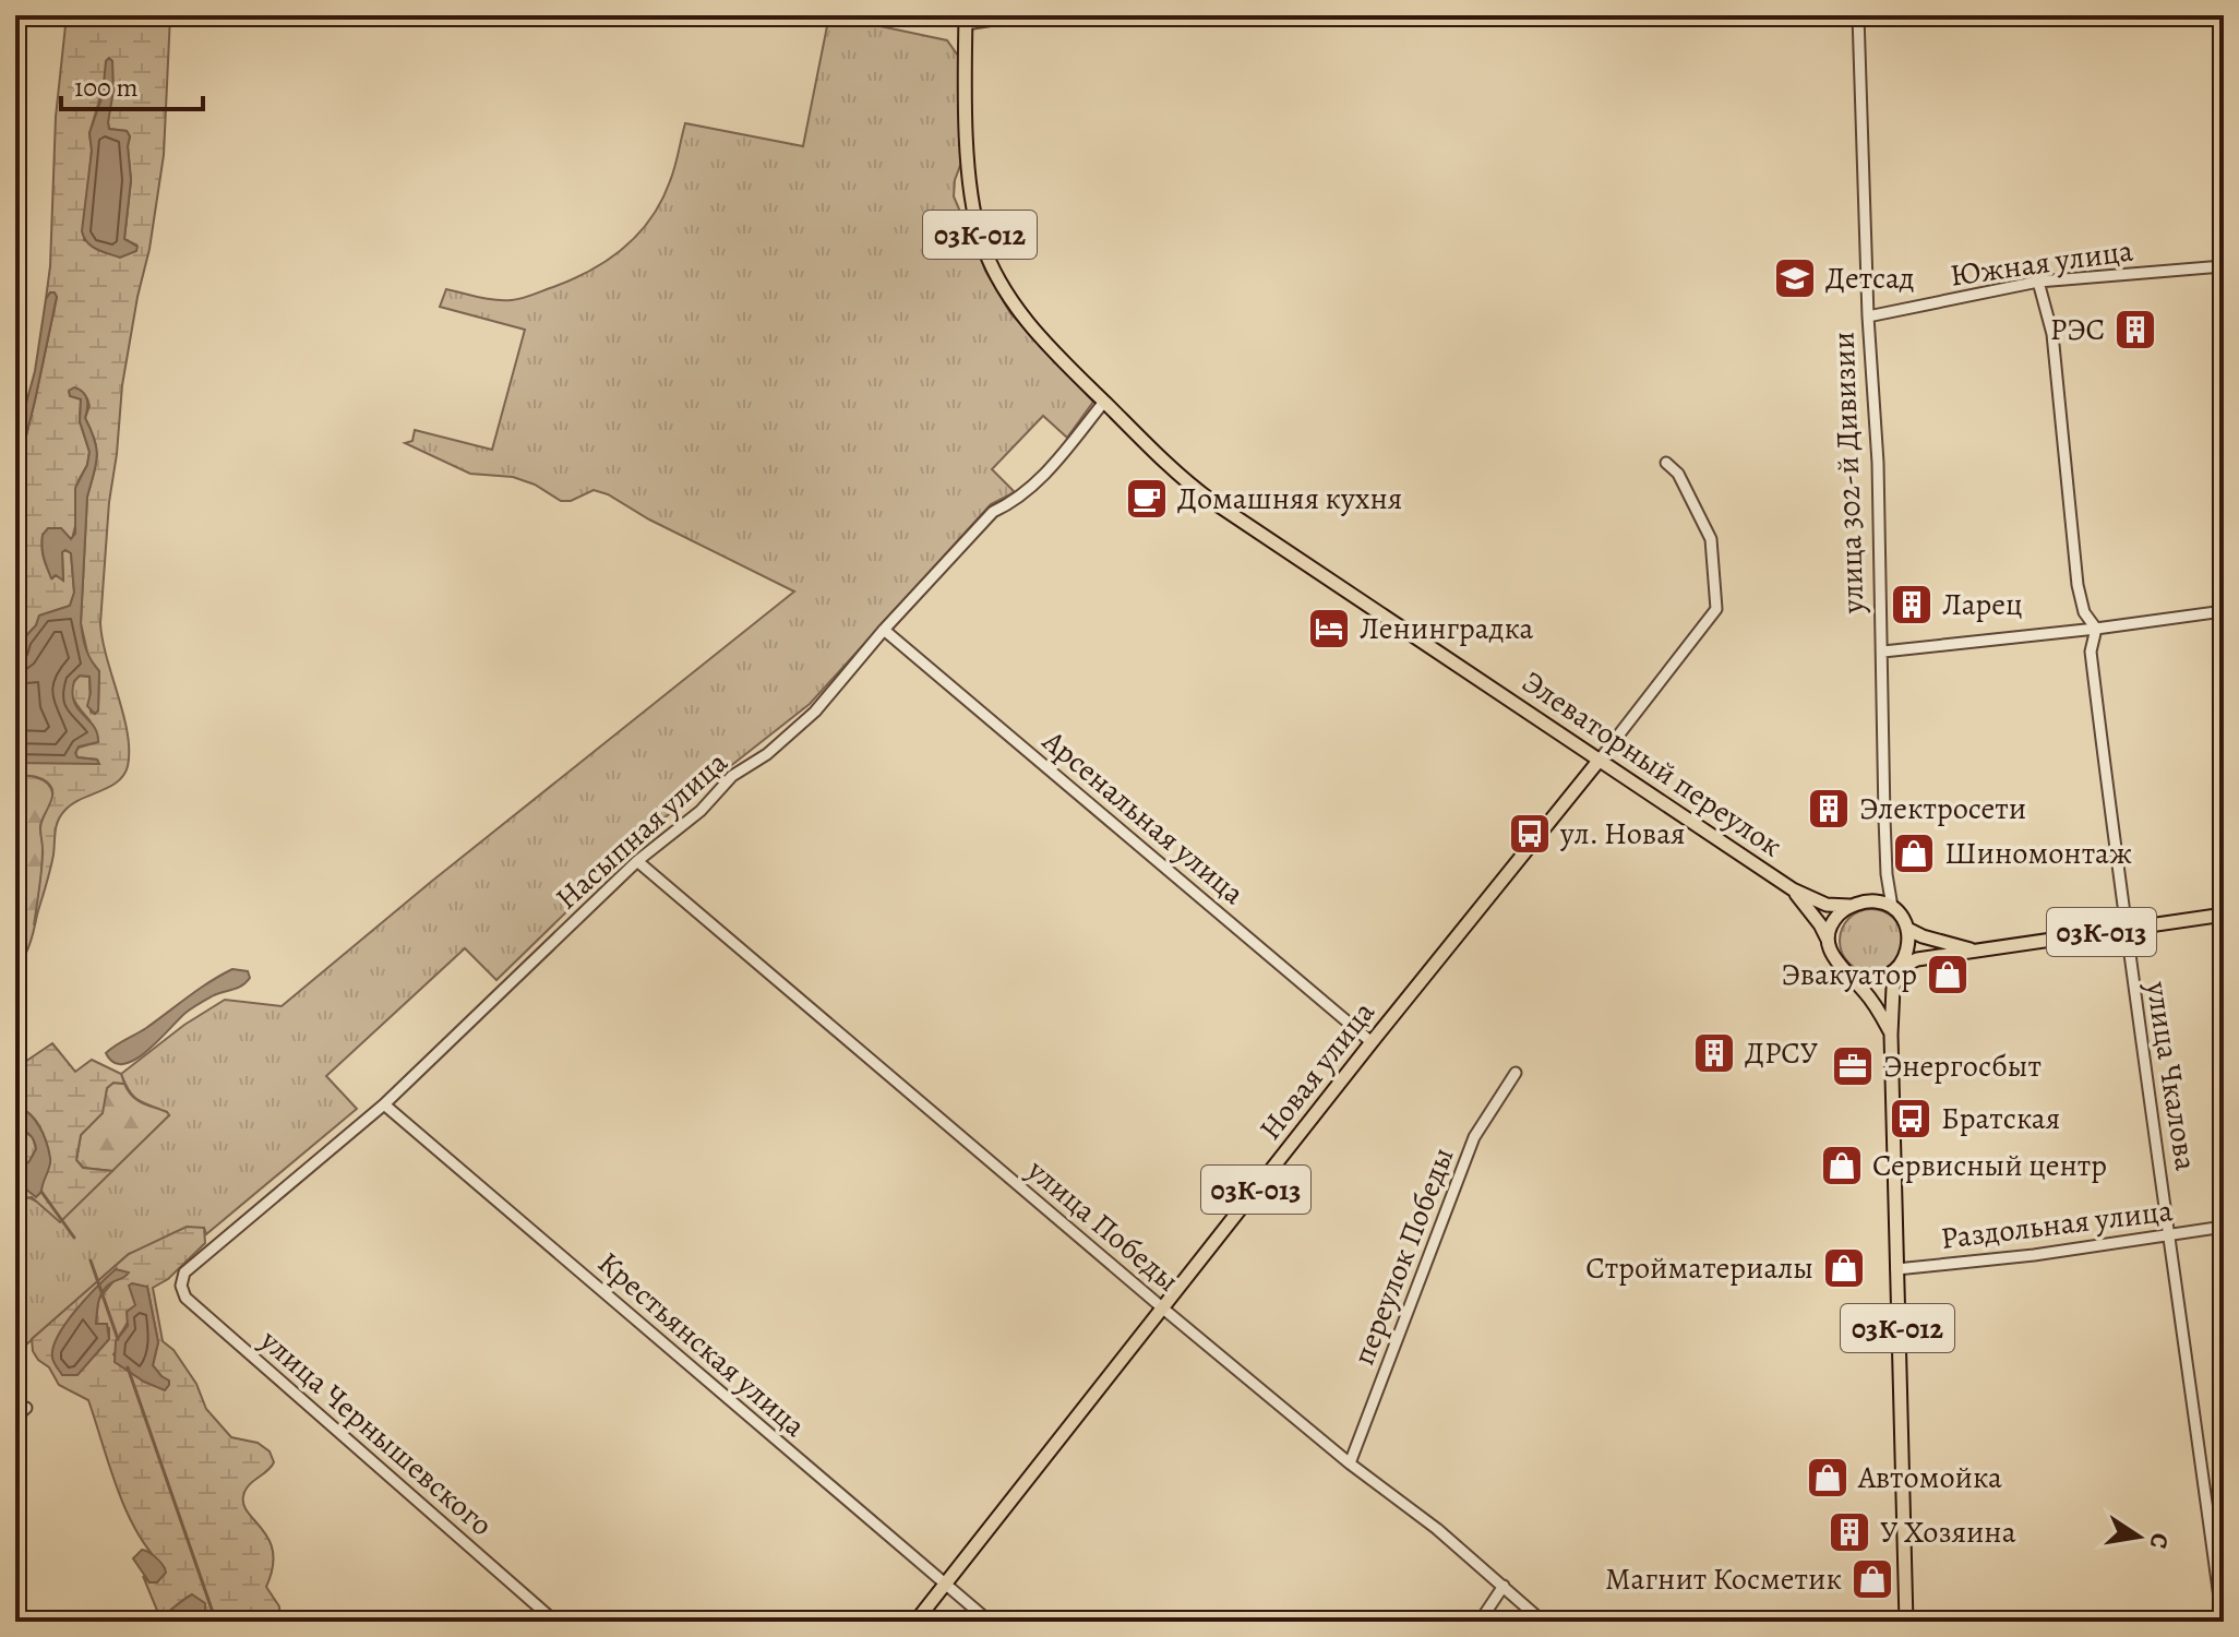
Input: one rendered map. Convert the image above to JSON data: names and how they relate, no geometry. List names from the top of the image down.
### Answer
{
  "streets": {
    "main road": [
      "03К-012",
      "Элеваторный переулок",
      "03К-013",
      "Новая улица"
    ],
    "street": [
      "Южная улица",
      "улица 302-й Дивизии",
      "Арсенальная улица",
      "Насыпная улица",
      "улица Чкалова",
      "Раздольная улица",
      "улица Победы",
      "переулок Победы",
      "Крестьянская улица",
      "улица Чернышевского"
    ]
  },
  "crossings": [
    ["03К-012", "Элеваторный переулок"],
    ["03К-012", "Насыпная улица"],
    ["03К-012", "Раздольная улица"],
    ["Южная улица", "улица 302-й Дивизии"],
    ["Южная улица", "улица Чкалова"],
    ["улица 302-й Дивизии", "Элеваторный переулок"],
    ["улица 302-й Дивизии", "03К-013"],
    ["Элеваторный переулок", "Насыпная улица"],
    ["Элеваторный переулок", "03К-013"],
    ["Элеваторный переулок", "Новая улица"],
    ["Арсенальная улица", "Насыпная улица"],
    ["Арсенальная улица", "Новая улица"],
    ["Насыпная улица", "улица Победы"],
    ["Насыпная улица", "Крестьянская улица"],
    ["Насыпная улица", "улица Чернышевского"],
    ["03К-013", "улица Чкалова"],
    ["Новая улица", "улица Победы"],
    ["Новая улица", "Крестьянская улица"],
    ["улица Чкалова", "Раздольная улица"],
    ["улица Победы", "переулок Победы"]
  ],
  "places": {
    "school or university": ["Детсад"],
    "building": [
      "РЭС",
      "Ларец",
      "Электросети",
      "ДРСУ",
      "У Хозяина"
    ],
    "cafe": ["Домашняя кухня"],
    "hotel": ["Ленинградка"],
    "bus stop": ["ул. Новая", "Братская"],
    "shop": [
      "Шиномонтаж",
      "Эвакуатор",
      "Сервисный центр",
      "Стройматериалы",
      "Автомойка",
      "Магнит Косметик"
    ],
    "office": ["Энергосбыт"]
  },
  "scale_bar": "100 m",
  "north": "right"
}
